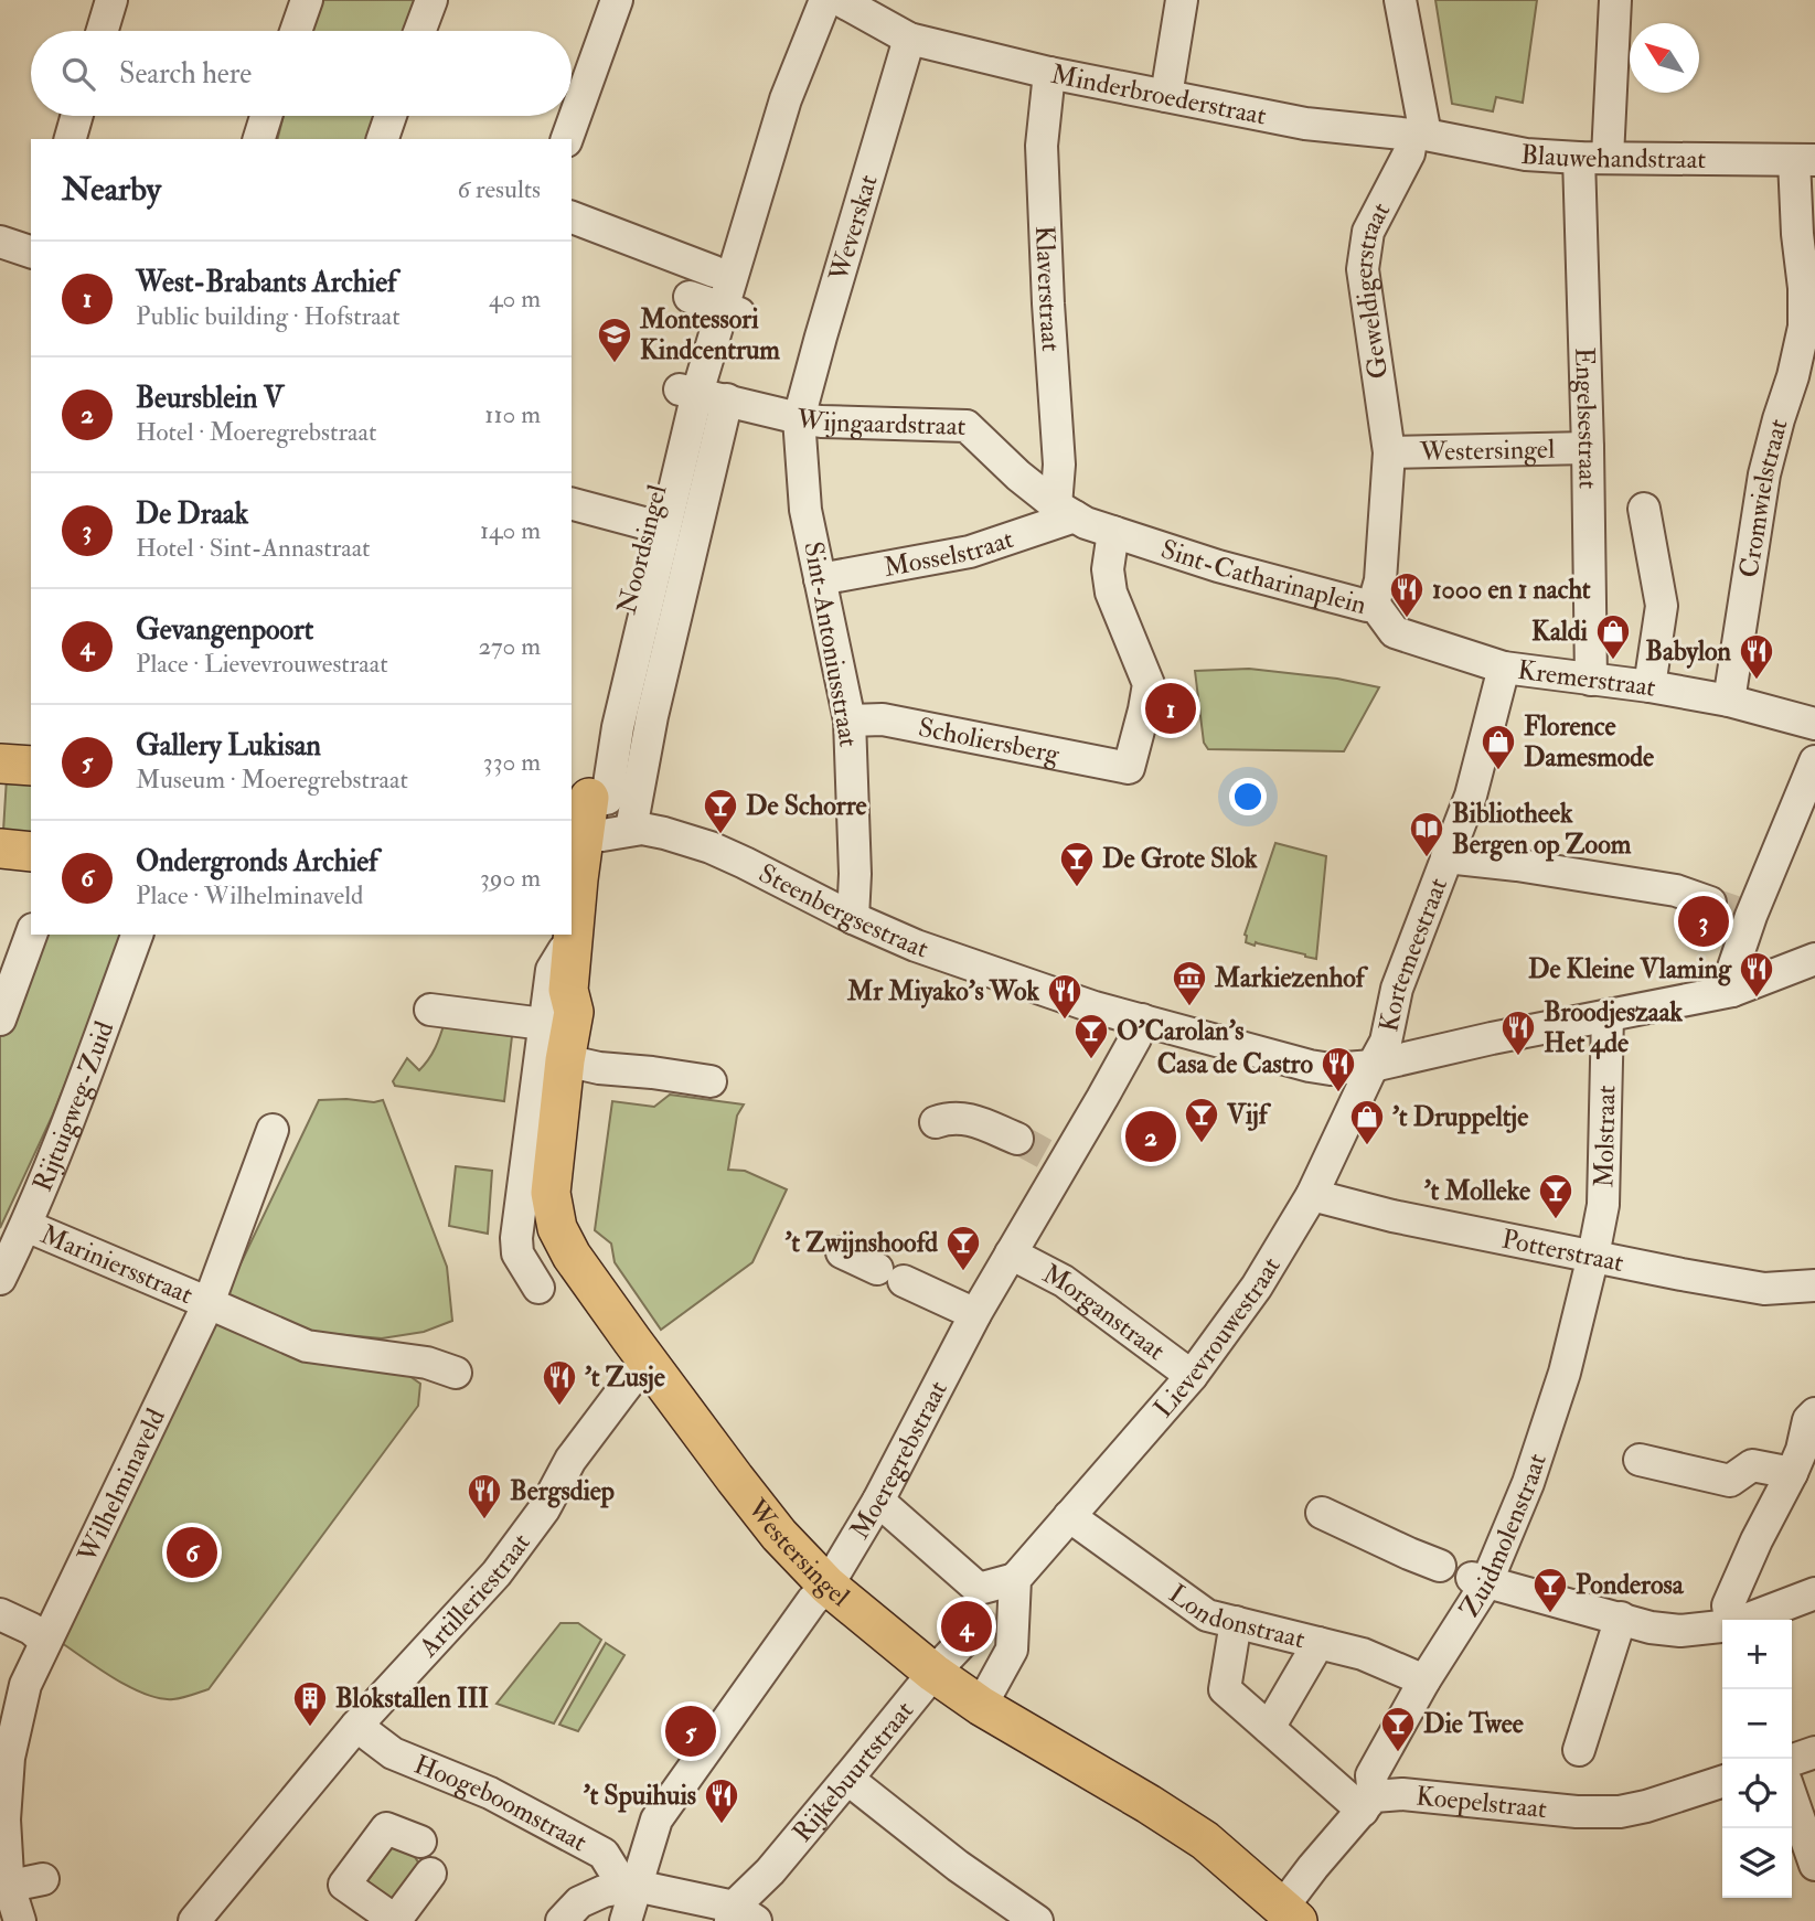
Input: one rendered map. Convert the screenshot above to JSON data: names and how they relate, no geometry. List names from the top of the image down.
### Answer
{
  "streets": {
    "main road": ["Westersingel"],
    "street": [
      "Minderbroederstraat",
      "Blauwehandstraat",
      "Weverskat",
      "Klaverstraat",
      "Geweldigerstraat",
      "Engelsestraat",
      "Wijngaardstraat",
      "Cromwielstraat",
      "Noordsingel",
      "Mosselstraat",
      "Sint-Catharinaplein",
      "Sint-Antoniusstraat",
      "Kremerstraat",
      "Scholiersberg",
      "Steenbergsestraat",
      "Kortemeestraat",
      "Rijtuigweg-Zuid",
      "Molstraat",
      "Potterstraat",
      "Mariniersstraat",
      "Morganstraat",
      "Lievevrouwestraat",
      "Moeregrebstraat",
      "Wilhelminaveld",
      "Zuidmolenstraat",
      "Artilleriestraat",
      "Londonstraat",
      "Rijkebuurtstraat",
      "Koepelstraat",
      "Hoogeboomstraat"
    ]
  },
  "crossings": [
    ["Minderbroederstraat", "Blauwehandstraat"],
    ["Minderbroederstraat", "Weverskat"],
    ["Minderbroederstraat", "Klaverstraat"],
    ["Minderbroederstraat", "Geweldigerstraat"],
    ["Blauwehandstraat", "Geweldigerstraat"],
    ["Blauwehandstraat", "Engelsestraat"],
    ["Blauwehandstraat", "Cromwielstraat"],
    ["Weverskat", "Wijngaardstraat"],
    ["Weverskat", "Sint-Antoniusstraat"],
    ["Klaverstraat", "Wijngaardstraat"],
    ["Klaverstraat", "Mosselstraat"],
    ["Klaverstraat", "Sint-Catharinaplein"],
    ["Geweldigerstraat", "Westersingel"],
    ["Geweldigerstraat", "Sint-Catharinaplein"],
    ["Engelsestraat", "Westersingel"],
    ["Engelsestraat", "Kremerstraat"],
    ["Wijngaardstraat", "Noordsingel"],
    ["Wijngaardstraat", "Mosselstraat"],
    ["Wijngaardstraat", "Sint-Catharinaplein"],
    ["Wijngaardstraat", "Sint-Antoniusstraat"],
    ["Westersingel", "Noordsingel"],
    ["Westersingel", "Sint-Catharinaplein"],
    ["Westersingel", "Steenbergsestraat"],
    ["Westersingel", "Moeregrebstraat"],
    ["Westersingel", "Artilleriestraat"],
    ["Westersingel", "Rijkebuurtstraat"],
    ["Cromwielstraat", "Kremerstraat"],
    ["Noordsingel", "Steenbergsestraat"],
    ["Mosselstraat", "Sint-Catharinaplein"],
    ["Mosselstraat", "Sint-Antoniusstraat"],
    ["Sint-Catharinaplein", "Kremerstraat"],
    ["Sint-Catharinaplein", "Scholiersberg"],
    ["Sint-Antoniusstraat", "Scholiersberg"],
    ["Sint-Antoniusstraat", "Steenbergsestraat"],
    ["Kremerstraat", "Kortemeestraat"],
    ["Steenbergsestraat", "Kortemeestraat"],
    ["Steenbergsestraat", "Molstraat"],
    ["Steenbergsestraat", "Lievevrouwestraat"],
    ["Steenbergsestraat", "Moeregrebstraat"],
    ["Kortemeestraat", "Lievevrouwestraat"],
    ["Rijtuigweg-Zuid", "Mariniersstraat"],
    ["Molstraat", "Potterstraat"],
    ["Molstraat", "Zuidmolenstraat"],
    ["Potterstraat", "Lievevrouwestraat"],
    ["Potterstraat", "Zuidmolenstraat"],
    ["Mariniersstraat", "Wilhelminaveld"],
    ["Morganstraat", "Lievevrouwestraat"],
    ["Morganstraat", "Moeregrebstraat"],
    ["Lievevrouwestraat", "Londonstraat"],
    ["Moeregrebstraat", "Hoogeboomstraat"],
    ["Zuidmolenstraat", "Londonstraat"],
    ["Zuidmolenstraat", "Koepelstraat"],
    ["Artilleriestraat", "Hoogeboomstraat"]
  ],
  "places": {
    "school or university": ["Montessori Kindcentrum"],
    "restaurant": [
      "1000 en 1 nacht",
      "Babylon",
      "De Kleine Vlaming",
      "Mr Miyako's Wok",
      "Broodjeszaak Het 4de",
      "Casa de Castro",
      "'t Zusje",
      "Bergsdiep",
      "'t Spuihuis"
    ],
    "shop": ["Kaldi", "Florence Damesmode", "'t Druppeltje"],
    "bar": [
      "De Schorre",
      "De Grote Slok",
      "O'Carolan's",
      "Vijf",
      "'t Molleke",
      "'t Zwijnshoofd",
      "Ponderosa",
      "Die Twee"
    ],
    "library": ["Bibliotheek Bergen op Zoom"],
    "museum": ["Markiezenhof"],
    "building": ["Blokstallen III"]
  },
  "north": "top left",
  "page": {
    "search": "Search here",
    "heading": ["Nearby", "6 results"],
    "list": [
      {
        "mark": "1",
        "name": "West-Brabants Archief",
        "note": "Public building · Hofstraat",
        "value": "40 m"
      },
      {
        "mark": "2",
        "name": "Beursblein V",
        "note": "Hotel · Moeregrebstraat",
        "value": "110 m"
      },
      {
        "mark": "3",
        "name": "De Draak",
        "note": "Hotel · Sint-Annastraat",
        "value": "140 m"
      },
      {
        "mark": "4",
        "name": "Gevangenpoort",
        "note": "Place · Lievevrouwestraat",
        "value": "270 m"
      },
      {
        "mark": "5",
        "name": "Gallery Lukisan",
        "note": "Museum · Moeregrebstraat",
        "value": "330 m"
      },
      {
        "mark": "6",
        "name": "Ondergronds Archief",
        "note": "Place · Wilhelminaveld",
        "value": "390 m"
      }
    ],
    "pins": [
      "1",
      "3",
      "2",
      "6",
      "4",
      "5"
    ],
    "map_buttons": ["+", "−"]
  }
}
